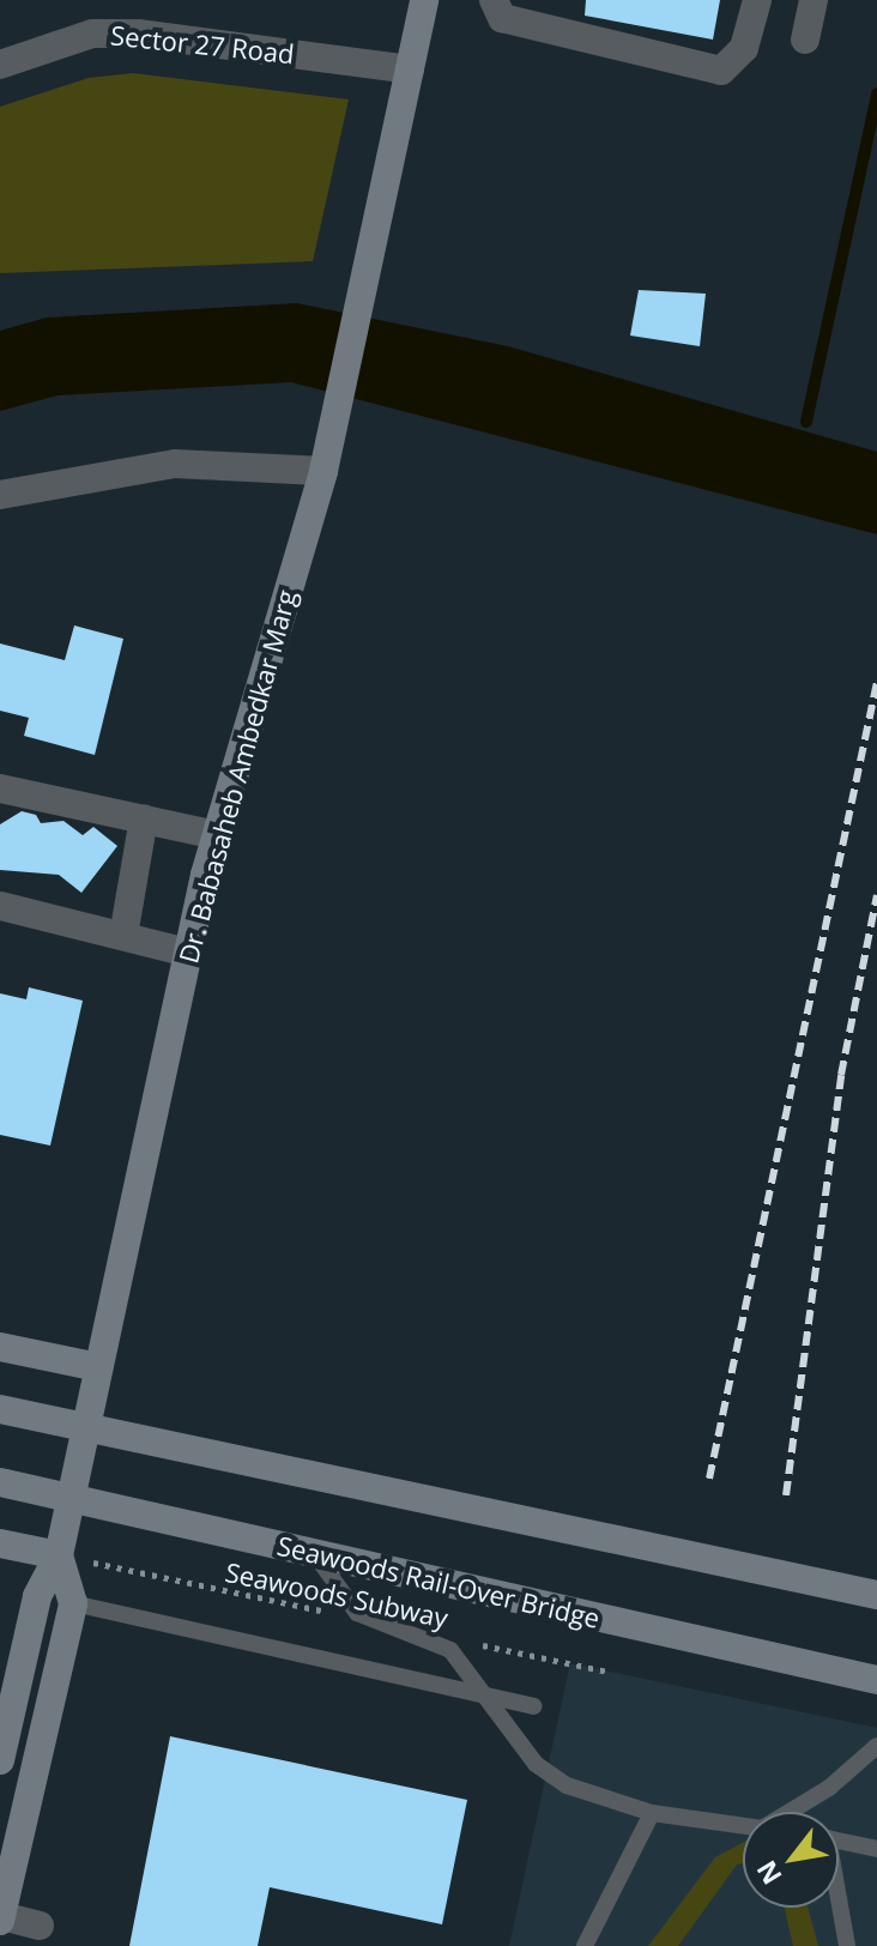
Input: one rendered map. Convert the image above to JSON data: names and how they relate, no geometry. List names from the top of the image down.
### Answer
{
  "streets": {
    "street": ["Sector 27 Road", "Dr. Babasaheb Ambedkar Marg", "Seawoods Rail-Over Bridge"],
    "path": ["Seawoods Subway"]
  },
  "crossings": [
    ["Sector 27 Road", "Dr. Babasaheb Ambedkar Marg"],
    ["Dr. Babasaheb Ambedkar Marg", "Seawoods Subway"]
  ],
  "north": "bottom left"
}
